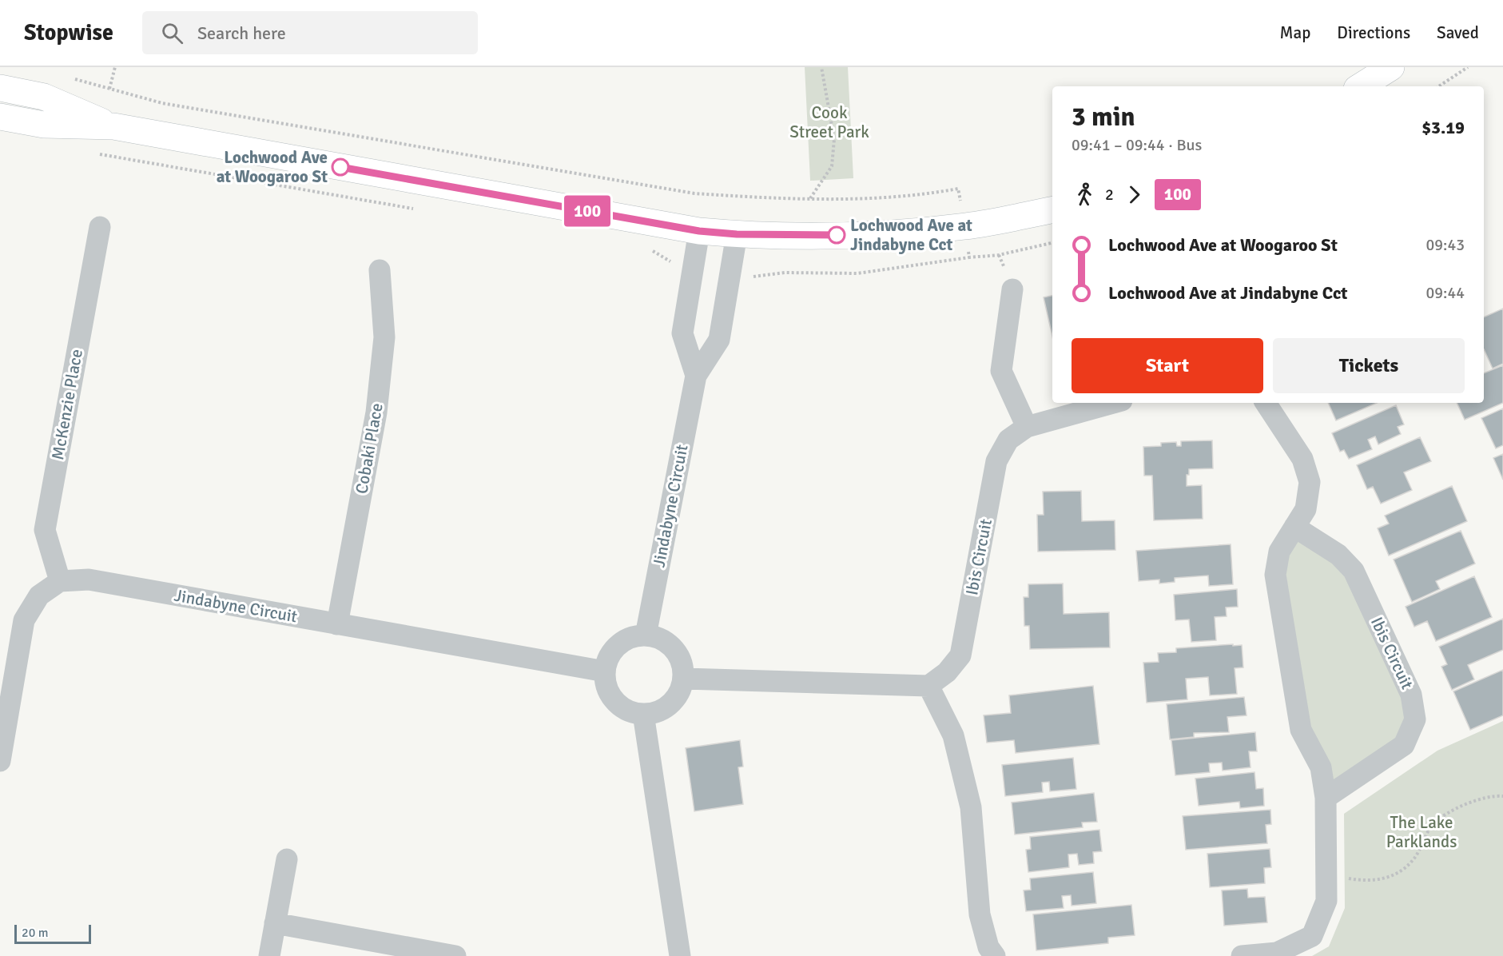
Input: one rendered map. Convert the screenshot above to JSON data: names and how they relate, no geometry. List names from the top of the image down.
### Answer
{
  "streets": {
    "street": [
      "McKenzie Place",
      "Cobaki Place",
      "Jindabyne Circuit",
      "Ibis Circuit"
    ]
  },
  "crossings": [
    ["McKenzie Place", "Jindabyne Circuit"],
    ["Cobaki Place", "Jindabyne Circuit"]
  ],
  "parks": ["Cook Street Park", "The Lake Parklands"],
  "places": ["Lochwood Ave at Woogaroo St", "Lochwood Ave at Jindabyne Cct"],
  "lines": ["bus line 100"],
  "scale_bar": "20 m",
  "page": {
    "header": "Stopwise",
    "search": "Search here",
    "nav": ["Map", "Directions", "Saved"],
    "on_map": "100",
    "heading": ["3 min", "09:41 – 09:44 · Bus", "$3.19"],
    "legs": ["2", "100"],
    "list": [
      {
        "name": "Lochwood Ave at Woogaroo St",
        "value": "09:43"
      },
      {
        "name": "Lochwood Ave at Jindabyne Cct",
        "value": "09:44"
      }
    ],
    "buttons": ["Start", "Tickets"],
    "scale": "20 m"
  }
}
